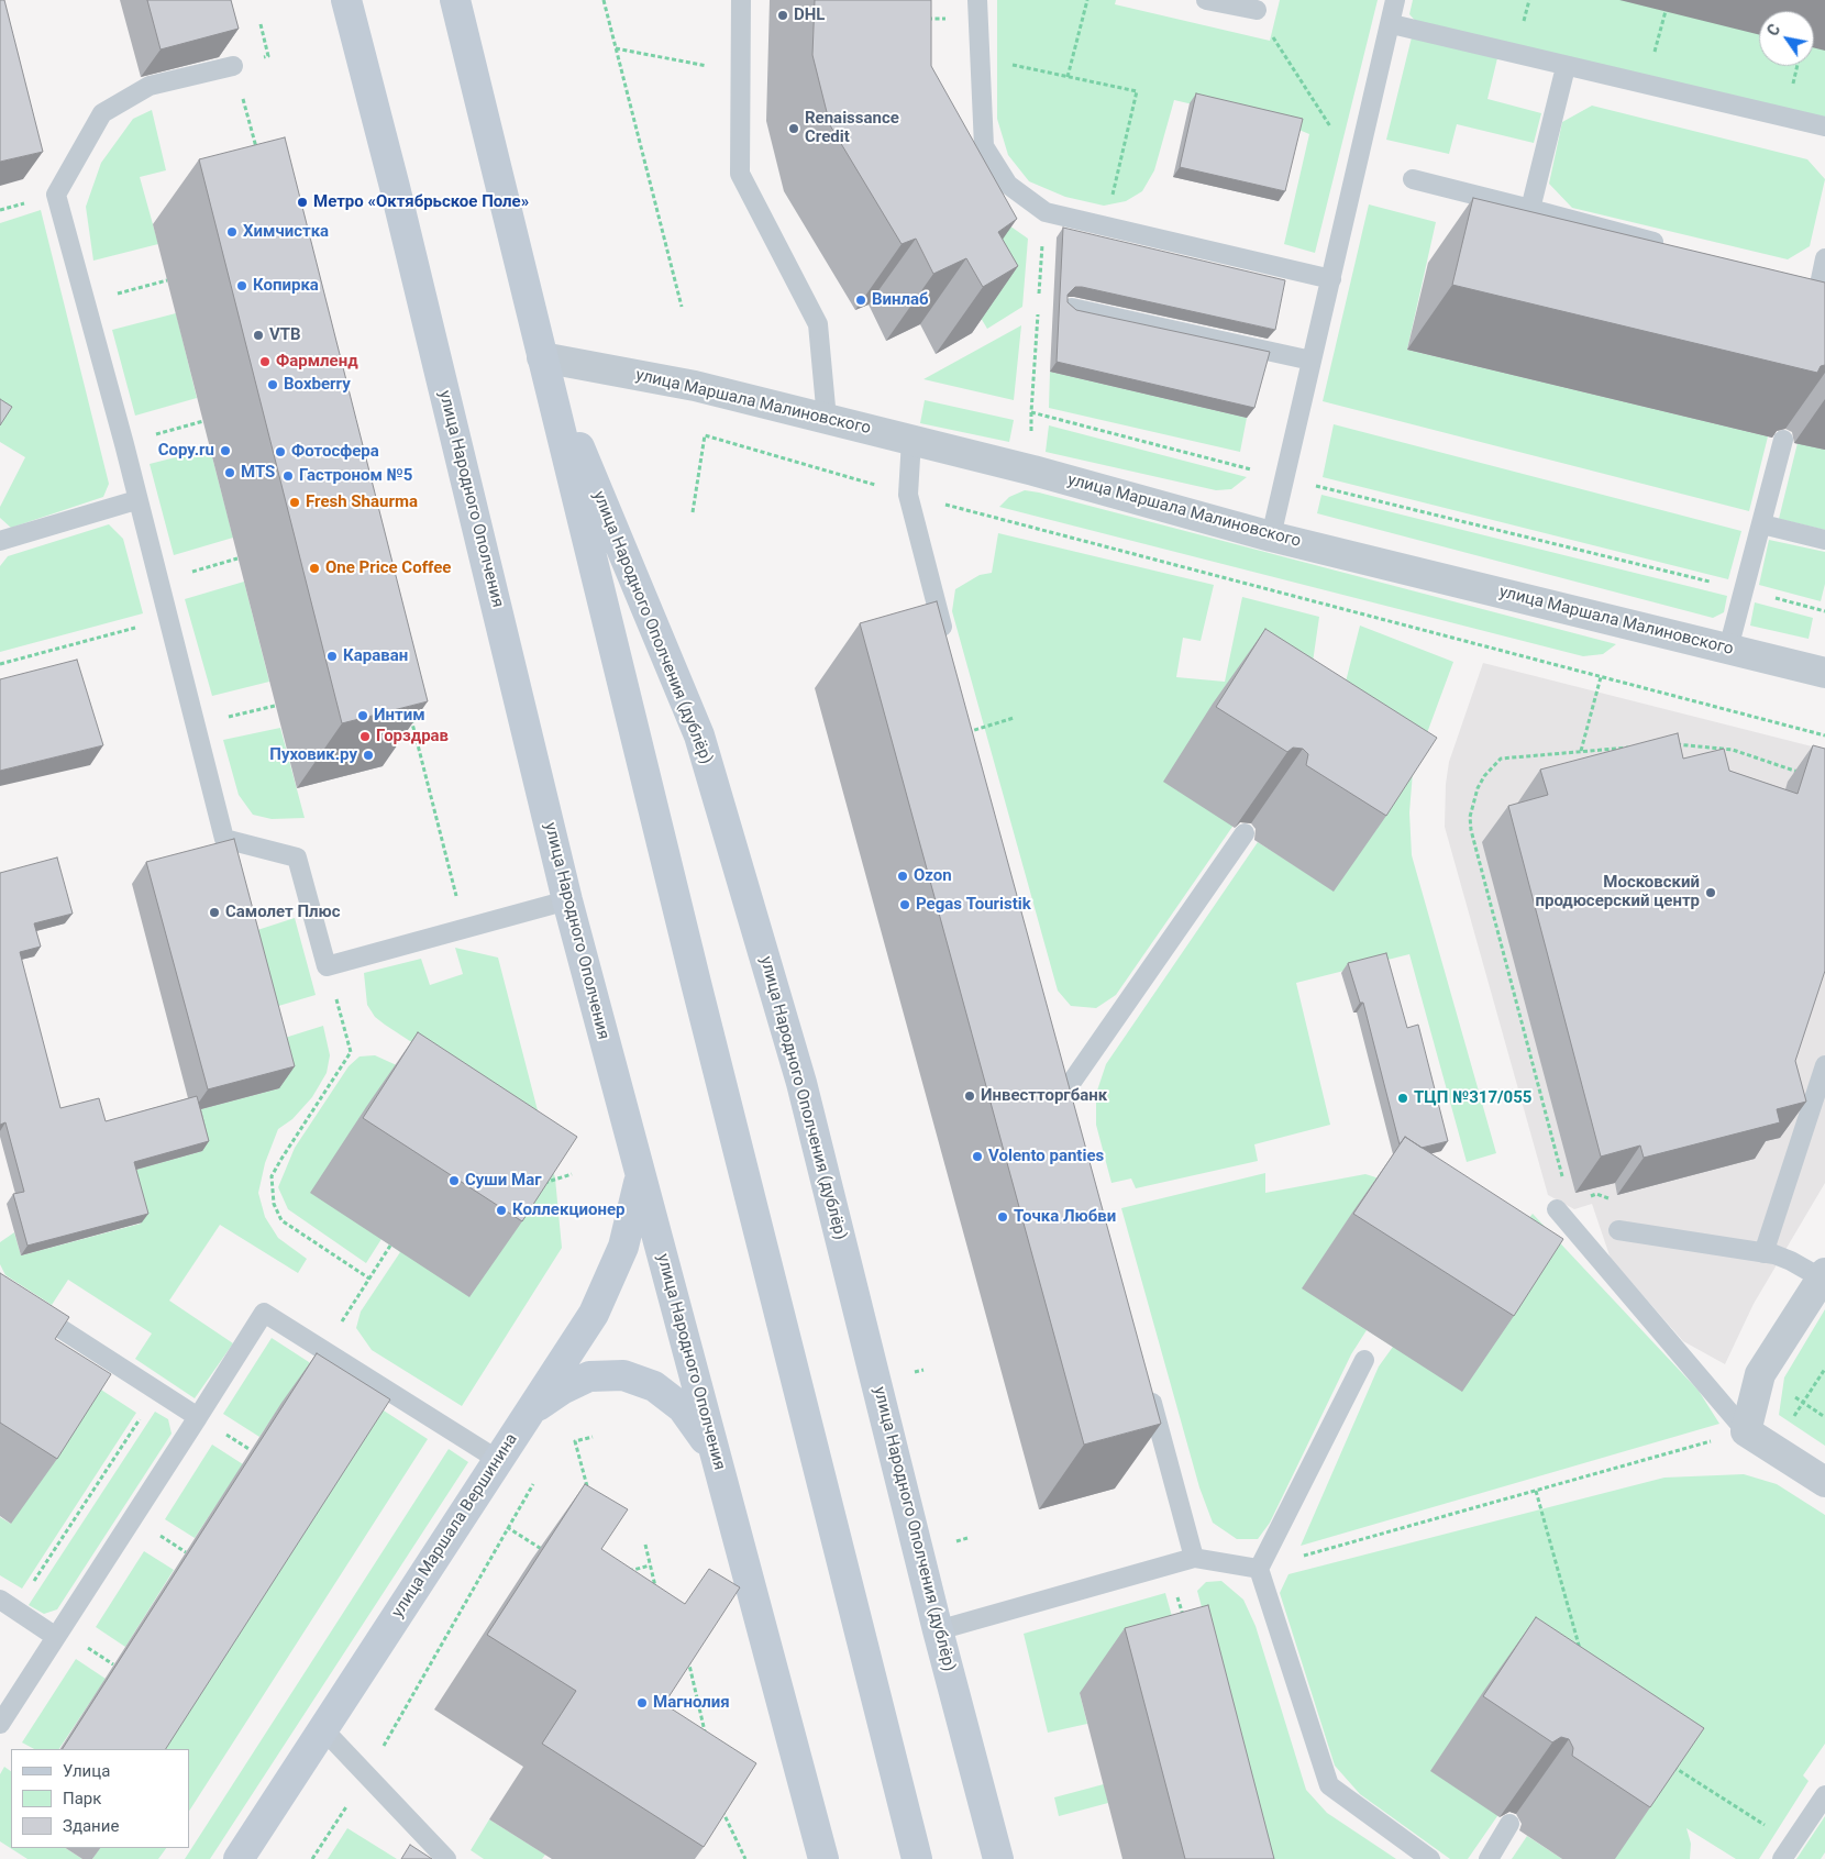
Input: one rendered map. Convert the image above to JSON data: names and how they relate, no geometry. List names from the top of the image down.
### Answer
{
  "streets": {
    "main road": ["улица Народного Ополчения", "улица Народного Ополчения (дублёр)", "улица Маршала Вершинина"],
    "street": ["улица Маршала Малиновского"]
  },
  "crossings": [
    ["улица Маршала Малиновского", "улица Народного Ополчения (дублёр)"],
    ["улица Народного Ополчения", "улица Маршала Вершинина"]
  ],
  "places": [
    "DHL",
    "Renaissance Credit",
    "Метро «Октябрьское Поле»",
    "Химчистка",
    "Копирка",
    "Винлаб",
    "VTB",
    "Фармленд",
    "Boxberry",
    "Copy.ru",
    "Фотосфера",
    "MTS",
    "Гастроном №5",
    "Fresh Shaurma",
    "One Price Coffee",
    "Караван",
    "Интим",
    "Горздрав",
    "Пуховик.ру",
    "Ozon",
    "Московский продюсерский центр",
    "Pegas Touristik",
    "Самолет Плюс",
    "Инвестторгбанк",
    "ТЦП №317/055",
    "Volento panties",
    "Cуши Маг",
    "Коллекционер",
    "Точка Любви",
    "Магнолия"
  ],
  "legend": ["Улица", "Парк", "Здание"],
  "north": "top left"
}
